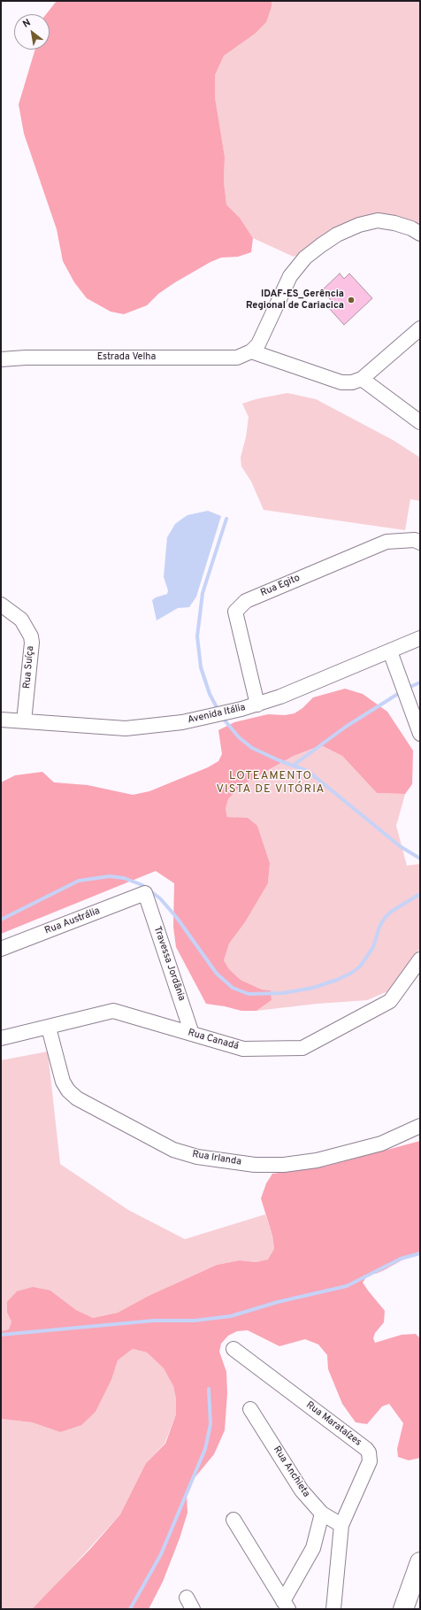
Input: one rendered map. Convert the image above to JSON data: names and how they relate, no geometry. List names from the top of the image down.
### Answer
{
  "streets": {
    "street": [
      "Estrada Velha",
      "Rua Egito",
      "Rua Suíça",
      "Avenida Itália",
      "Rua Austrália",
      "Travessa Jordânia",
      "Rua Canadá",
      "Rua Irlanda",
      "Rua Marataízes",
      "Rua Anchieta"
    ]
  },
  "crossings": [
    ["Rua Egito", "Avenida Itália"],
    ["Rua Suíça", "Avenida Itália"],
    ["Rua Austrália", "Travessa Jordânia"],
    ["Travessa Jordânia", "Rua Canadá"],
    ["Rua Canadá", "Rua Irlanda"],
    ["Rua Marataízes", "Rua Anchieta"]
  ],
  "districts": ["LOTEAMENTO VISTA DE VITÓRIA"],
  "places": ["IDAF-ES_Gerência Regional de Cariacica"],
  "north": "top left"
}
